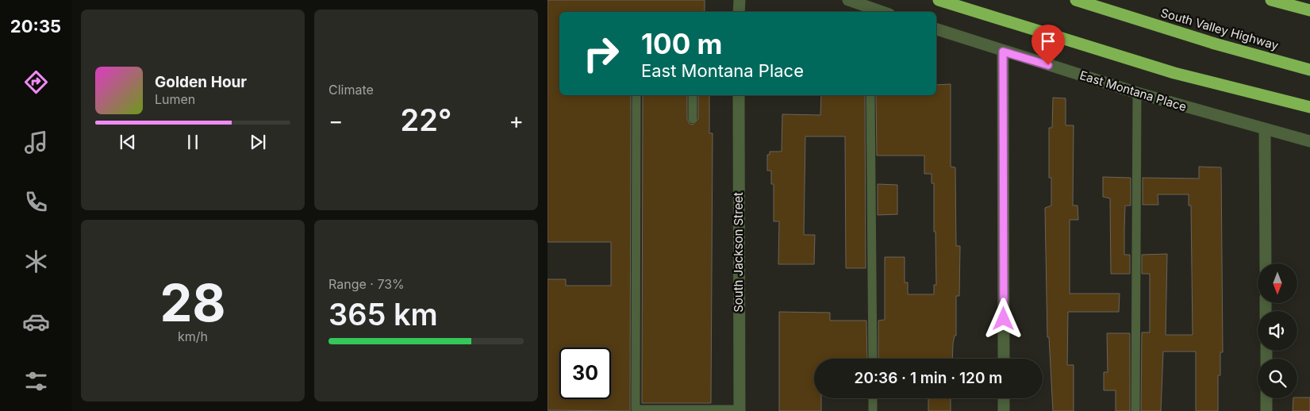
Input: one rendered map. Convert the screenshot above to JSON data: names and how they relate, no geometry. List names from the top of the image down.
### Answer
{
  "streets": {
    "highway": ["South Valley Highway"],
    "street": ["East Montana Place", "South Jackson Street"]
  },
  "north": "bottom",
  "page": {
    "tabs": "20:35",
    "tile": [
      "Climate",
      ["28", "km/h"],
      ["Range · 73%", "365 km"]
    ],
    "turn": ["100 m", "East Montana Place"],
    "song": ["Golden Hour", "Lumen"],
    "heat": ["−", "22°", "+"],
    "limit": "30",
    "trip": "20:36 · 1 min · 120 m"
  }
}
